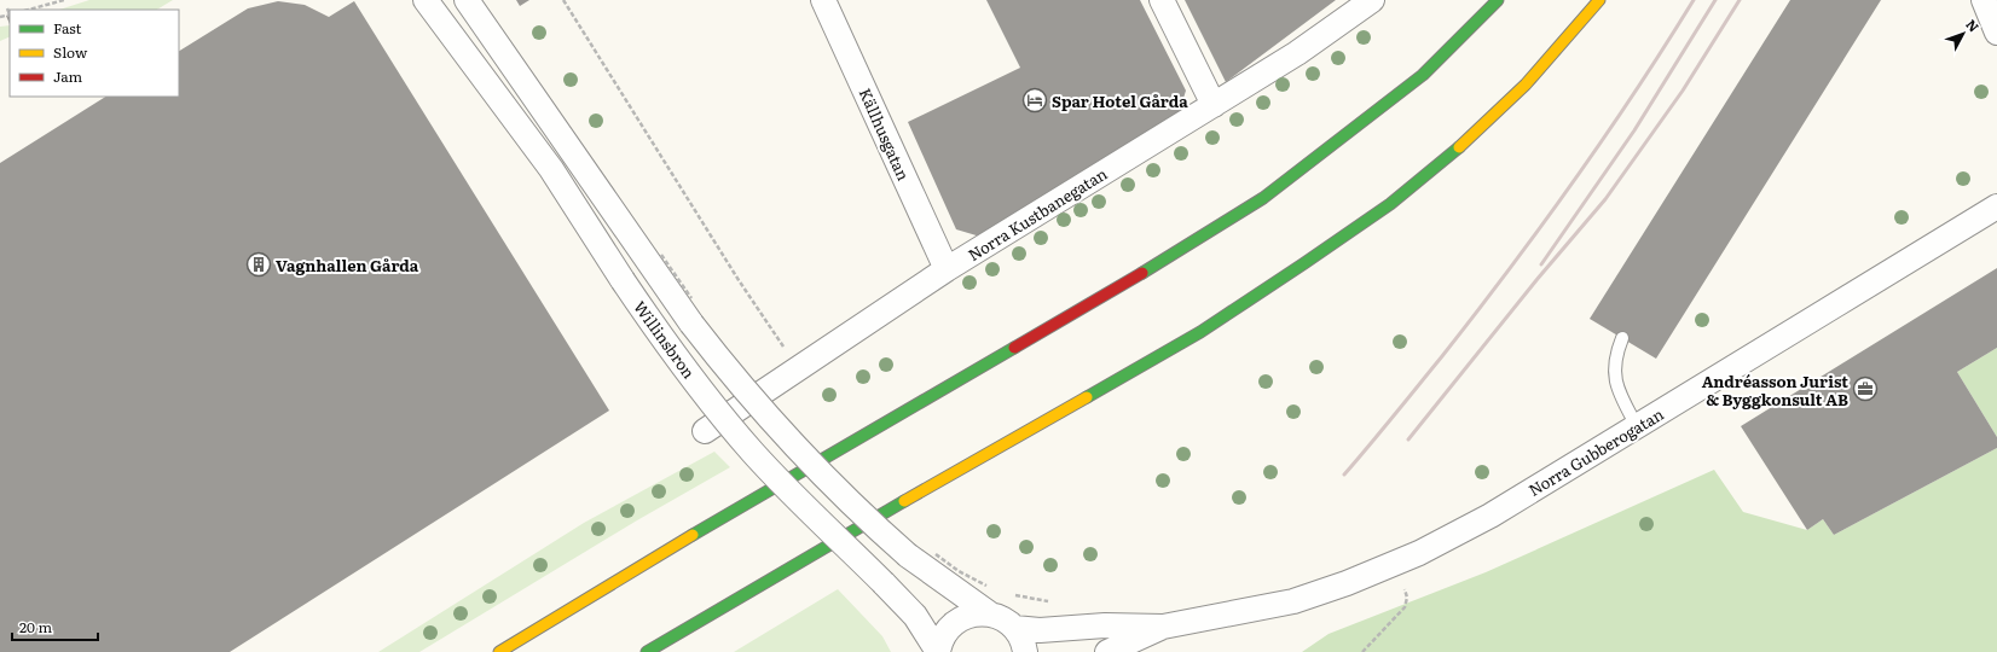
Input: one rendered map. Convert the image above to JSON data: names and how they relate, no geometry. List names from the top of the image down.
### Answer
{
  "streets": {
    "street": [
      "Källhusgatan",
      "Norra Kustbanegatan",
      "Willinsbron",
      "Norra Gubberogatan"
    ]
  },
  "crossings": [
    ["Källhusgatan", "Norra Kustbanegatan"],
    ["Willinsbron", "Norra Gubberogatan"]
  ],
  "places": {
    "hotel": ["Spar Hotel Gårda"],
    "building": ["Vagnhallen Gårda"],
    "office": ["Andréasson Jurist & Byggkonsult AB"]
  },
  "legend": ["Fast", "Slow", "Jam"],
  "scale_bar": "20 m",
  "north": "top right"
}
